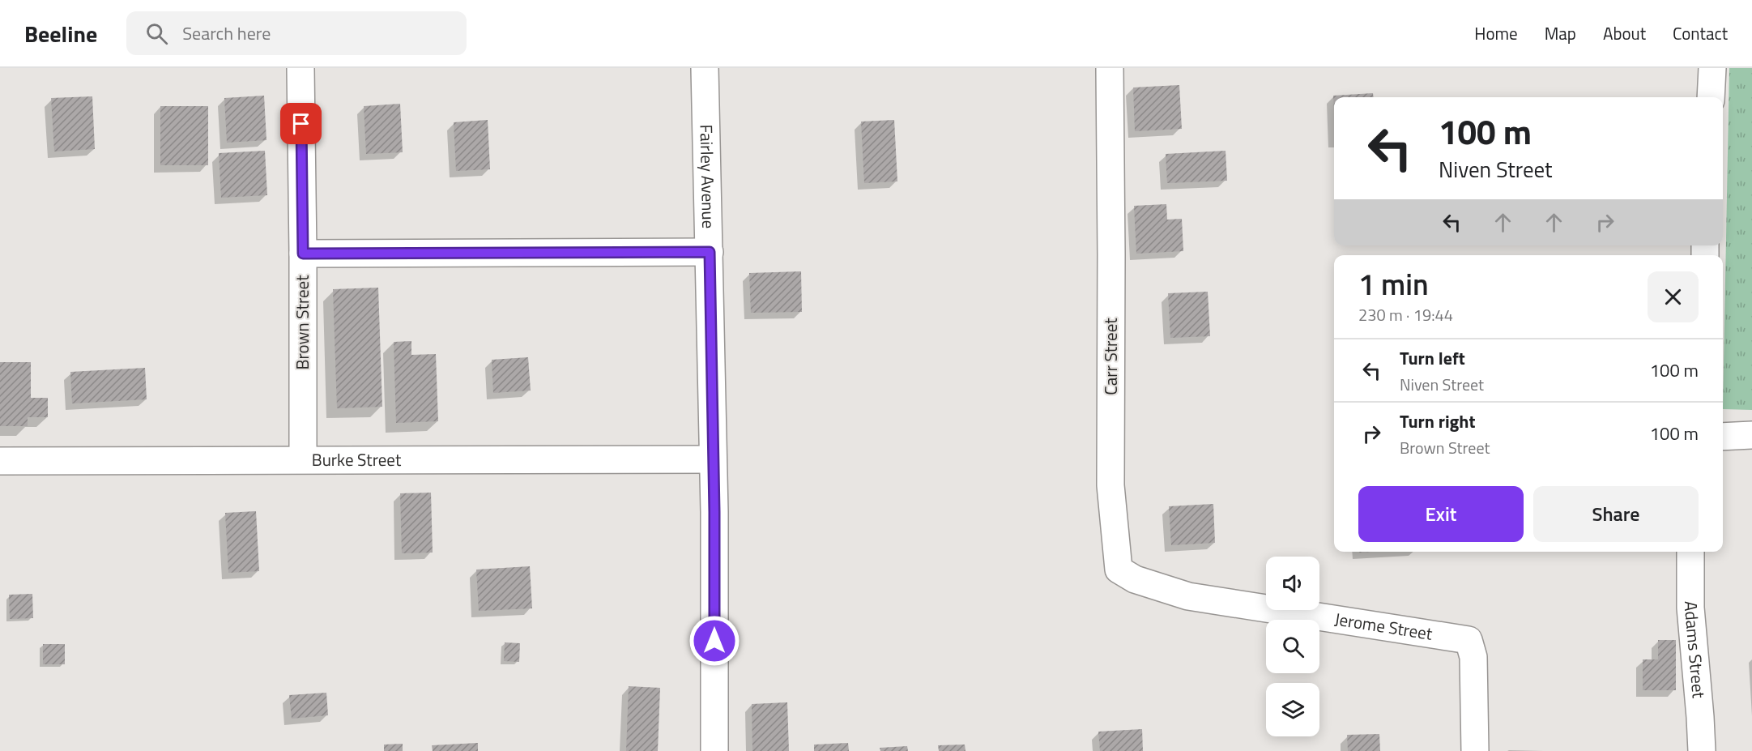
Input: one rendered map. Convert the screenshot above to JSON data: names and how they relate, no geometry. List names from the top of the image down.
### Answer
{
  "streets": {
    "street": [
      "Fairley Avenue",
      "Brown Street",
      "Carr Street",
      "Burke Street",
      "Jerome Street",
      "Adams Street"
    ]
  },
  "crossings": [
    ["Fairley Avenue", "Burke Street"],
    ["Brown Street", "Burke Street"],
    ["Carr Street", "Jerome Street"]
  ],
  "page": {
    "header": "Beeline",
    "search": "Search here",
    "nav": [
      "Home",
      "Map",
      "About",
      "Contact"
    ],
    "turn": ["100 m", "Niven Street"],
    "heading": ["1 min", "230 m · 19:44"],
    "list": [
      {
        "name": "Turn left",
        "note": "Niven Street",
        "value": "100 m"
      },
      {
        "name": "Turn right",
        "note": "Brown Street",
        "value": "100 m"
      }
    ],
    "buttons": ["Exit", "Share"]
  }
}
